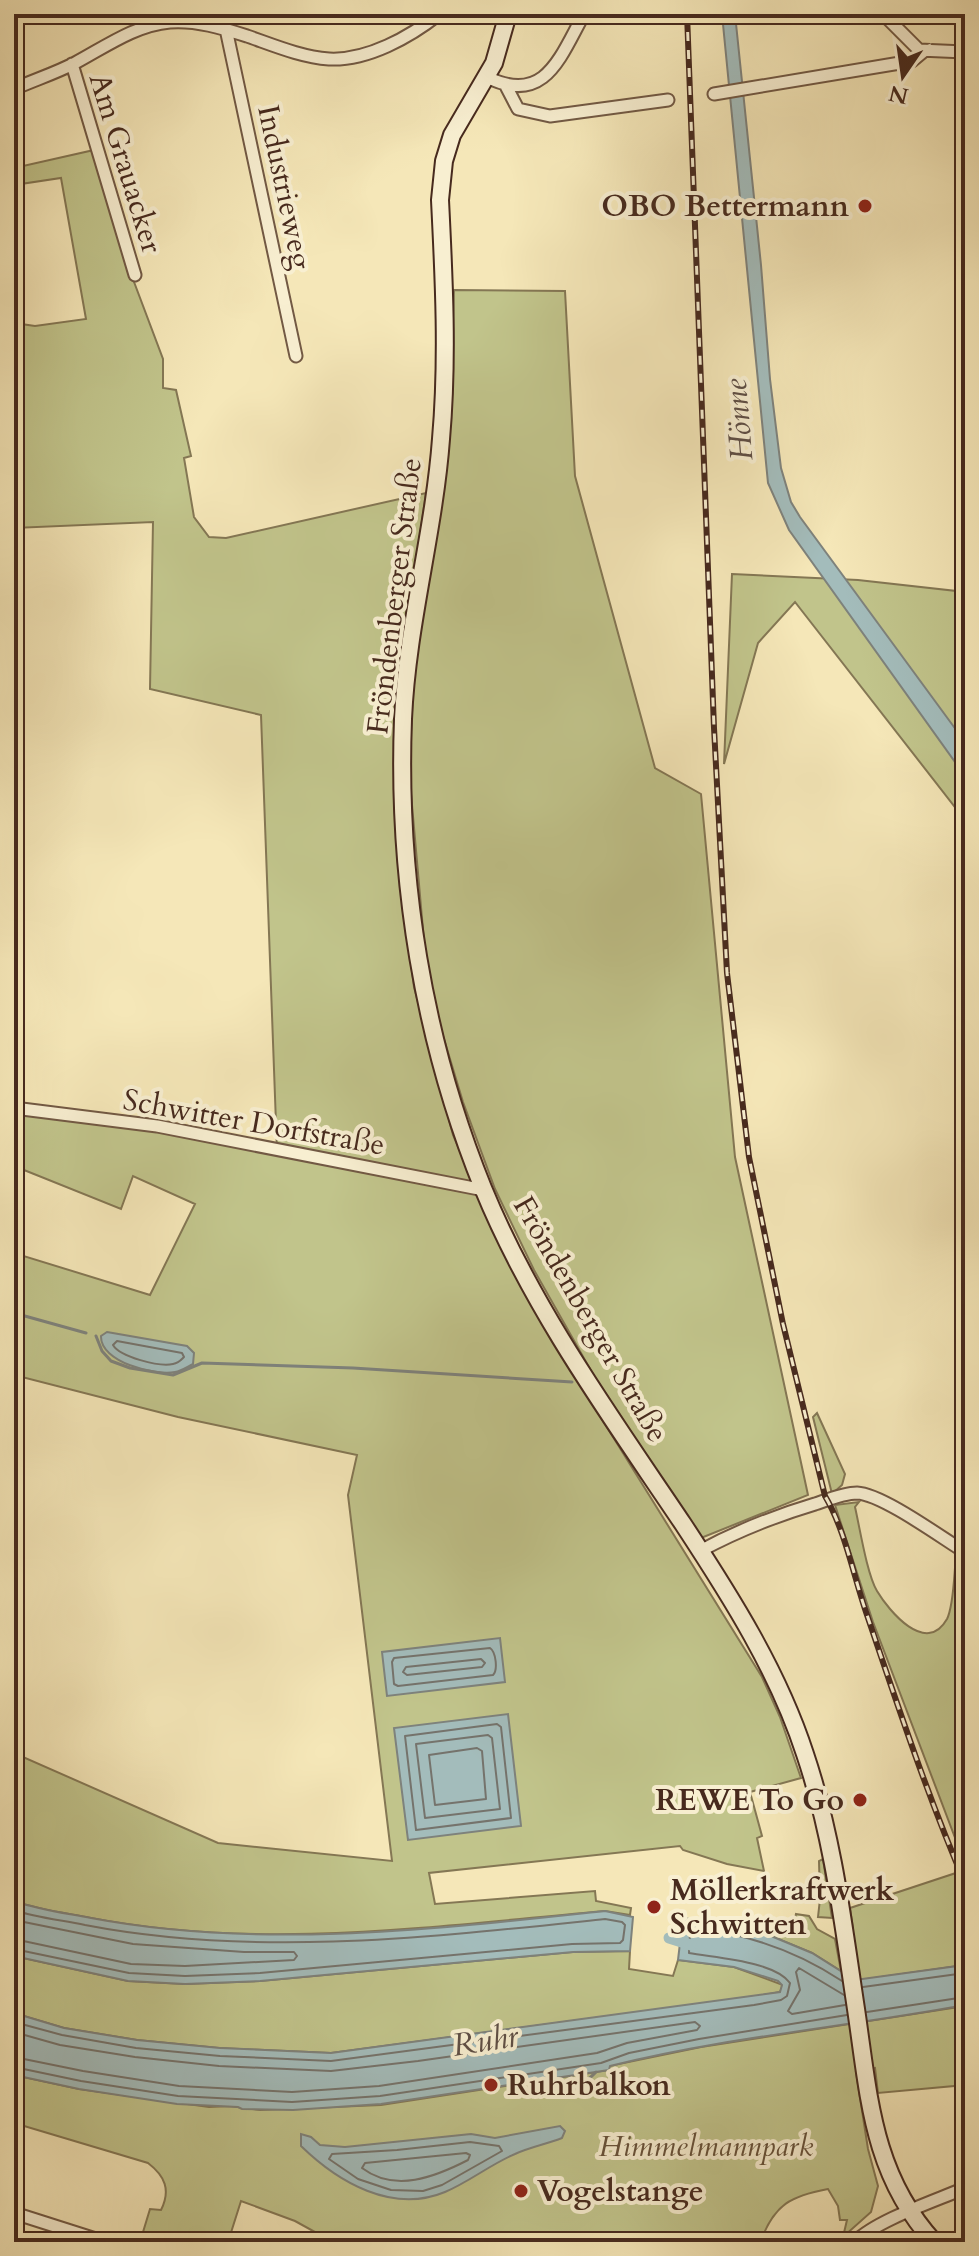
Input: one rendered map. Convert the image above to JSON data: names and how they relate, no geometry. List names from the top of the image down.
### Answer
{
  "streets": {
    "main road": ["Fröndenberger Straße"],
    "street": ["Am Grauacker", "Industrieweg", "Schwitter Dorfstraße"]
  },
  "crossings": [
    ["Fröndenberger Straße", "Schwitter Dorfstraße"]
  ],
  "water": ["Hönne", "Ruhr"],
  "parks": ["Himmelmannpark"],
  "places": [
    "OBO Bettermann",
    "REWE To Go",
    "Möllerkraftwerk Schwitten",
    "Ruhrbalkon",
    "Vogelstange"
  ],
  "north": "bottom"
}
